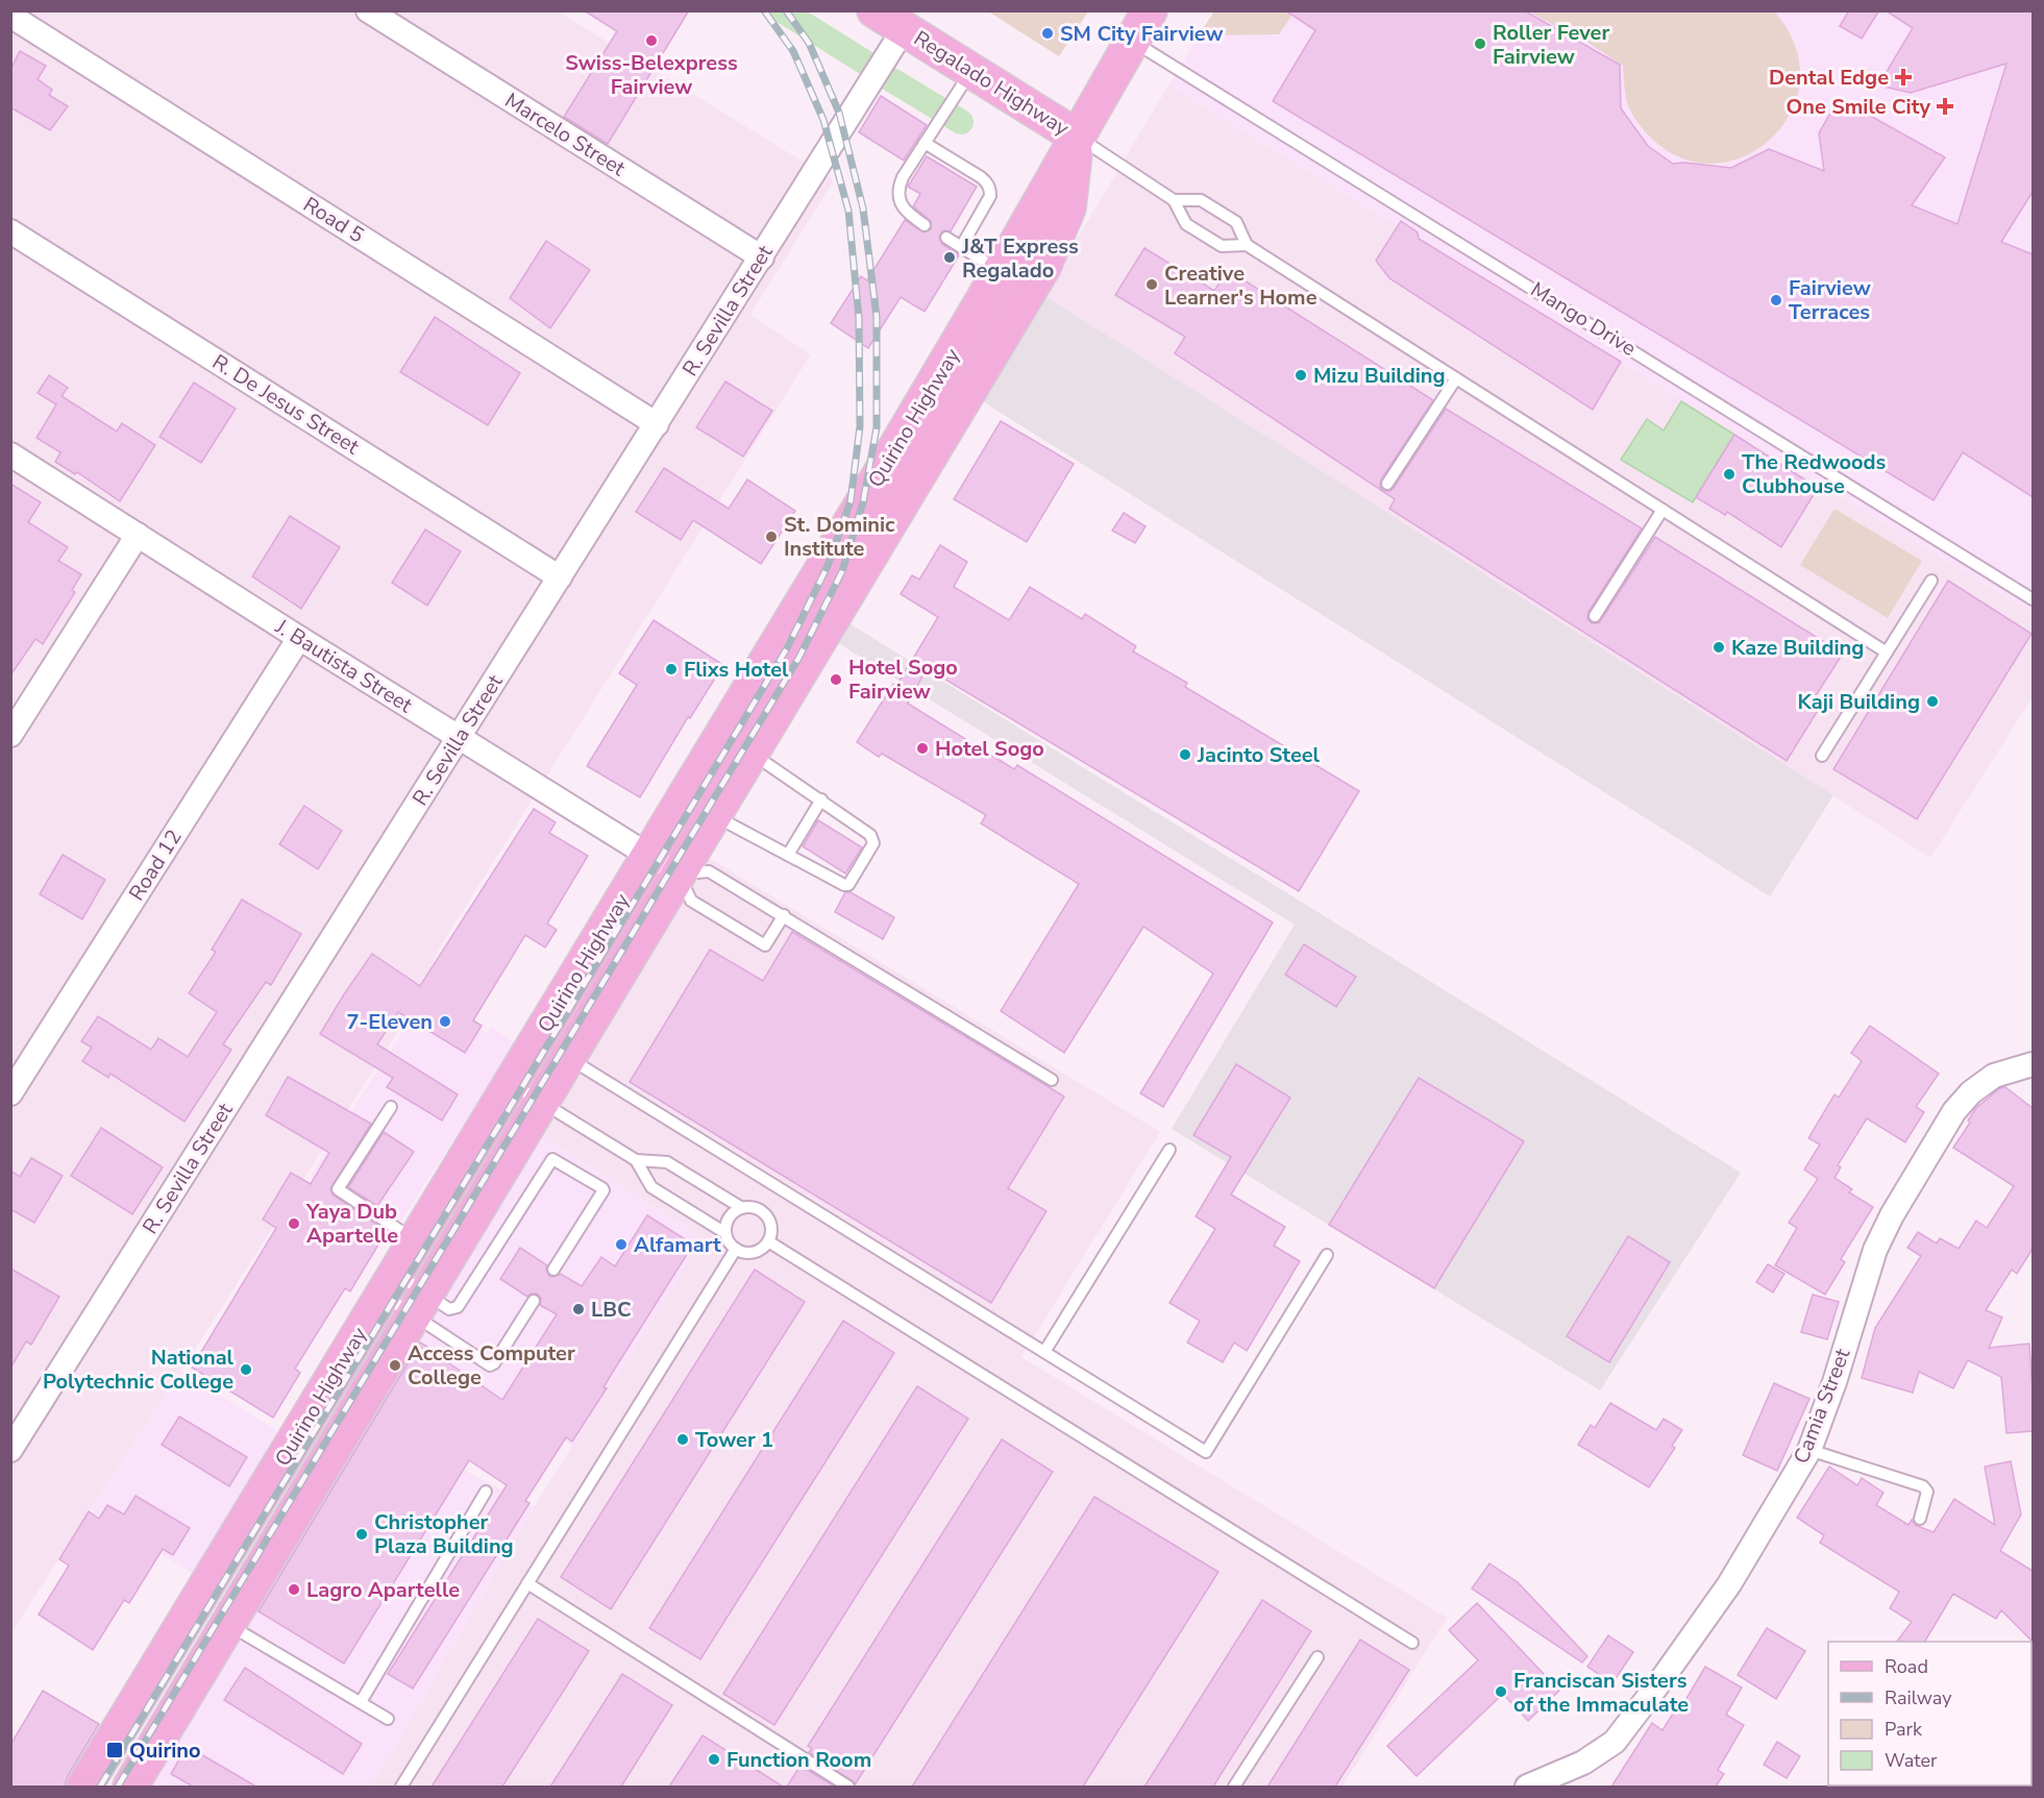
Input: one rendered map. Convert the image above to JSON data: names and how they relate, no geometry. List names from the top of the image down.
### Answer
{
  "streets": {
    "main road": ["Regalado Highway", "Quirino Highway"],
    "street": [
      "Marcelo Street",
      "Road 5",
      "R. Sevilla Street",
      "R. De Jesus Street",
      "J. Bautista Street",
      "Road 12",
      "Camia Street"
    ],
    "lane": ["Mango Drive"]
  },
  "crossings": [
    ["Regalado Highway", "R. Sevilla Street"],
    ["Regalado Highway", "Quirino Highway"],
    ["Marcelo Street", "R. Sevilla Street"],
    ["Road 5", "R. Sevilla Street"],
    ["R. Sevilla Street", "R. De Jesus Street"],
    ["R. Sevilla Street", "J. Bautista Street"],
    ["Mango Drive", "Quirino Highway"],
    ["Quirino Highway", "J. Bautista Street"],
    ["J. Bautista Street", "Road 12"]
  ],
  "places": {
    "other": [
      "SM City Fairview",
      "Swiss-Belexpress Fairview",
      "Roller Fever Fairview",
      "J&T Express Regalado",
      "Creative Learner's Home",
      "Fairview Terraces",
      "Mizu Building",
      "The Redwoods Clubhouse",
      "St. Dominic Institute",
      "Kaze Building",
      "Flixs Hotel",
      "Hotel Sogo Fairview",
      "Kaji Building",
      "Hotel Sogo",
      "Jacinto Steel",
      "7-Eleven",
      "Yaya Dub Apartelle",
      "Alfamart",
      "LBC",
      "Access Computer College",
      "National Polytechnic College",
      "Tower 1",
      "Christopher Plaza Building",
      "Lagro Apartelle",
      "Franciscan Sisters of the Immaculate",
      "Function Room"
    ],
    "health": ["Dental Edge", "One Smile City"],
    "transit": ["Quirino"]
  },
  "legend": [
    "Road",
    "Railway",
    "Park",
    "Water"
  ]
}
